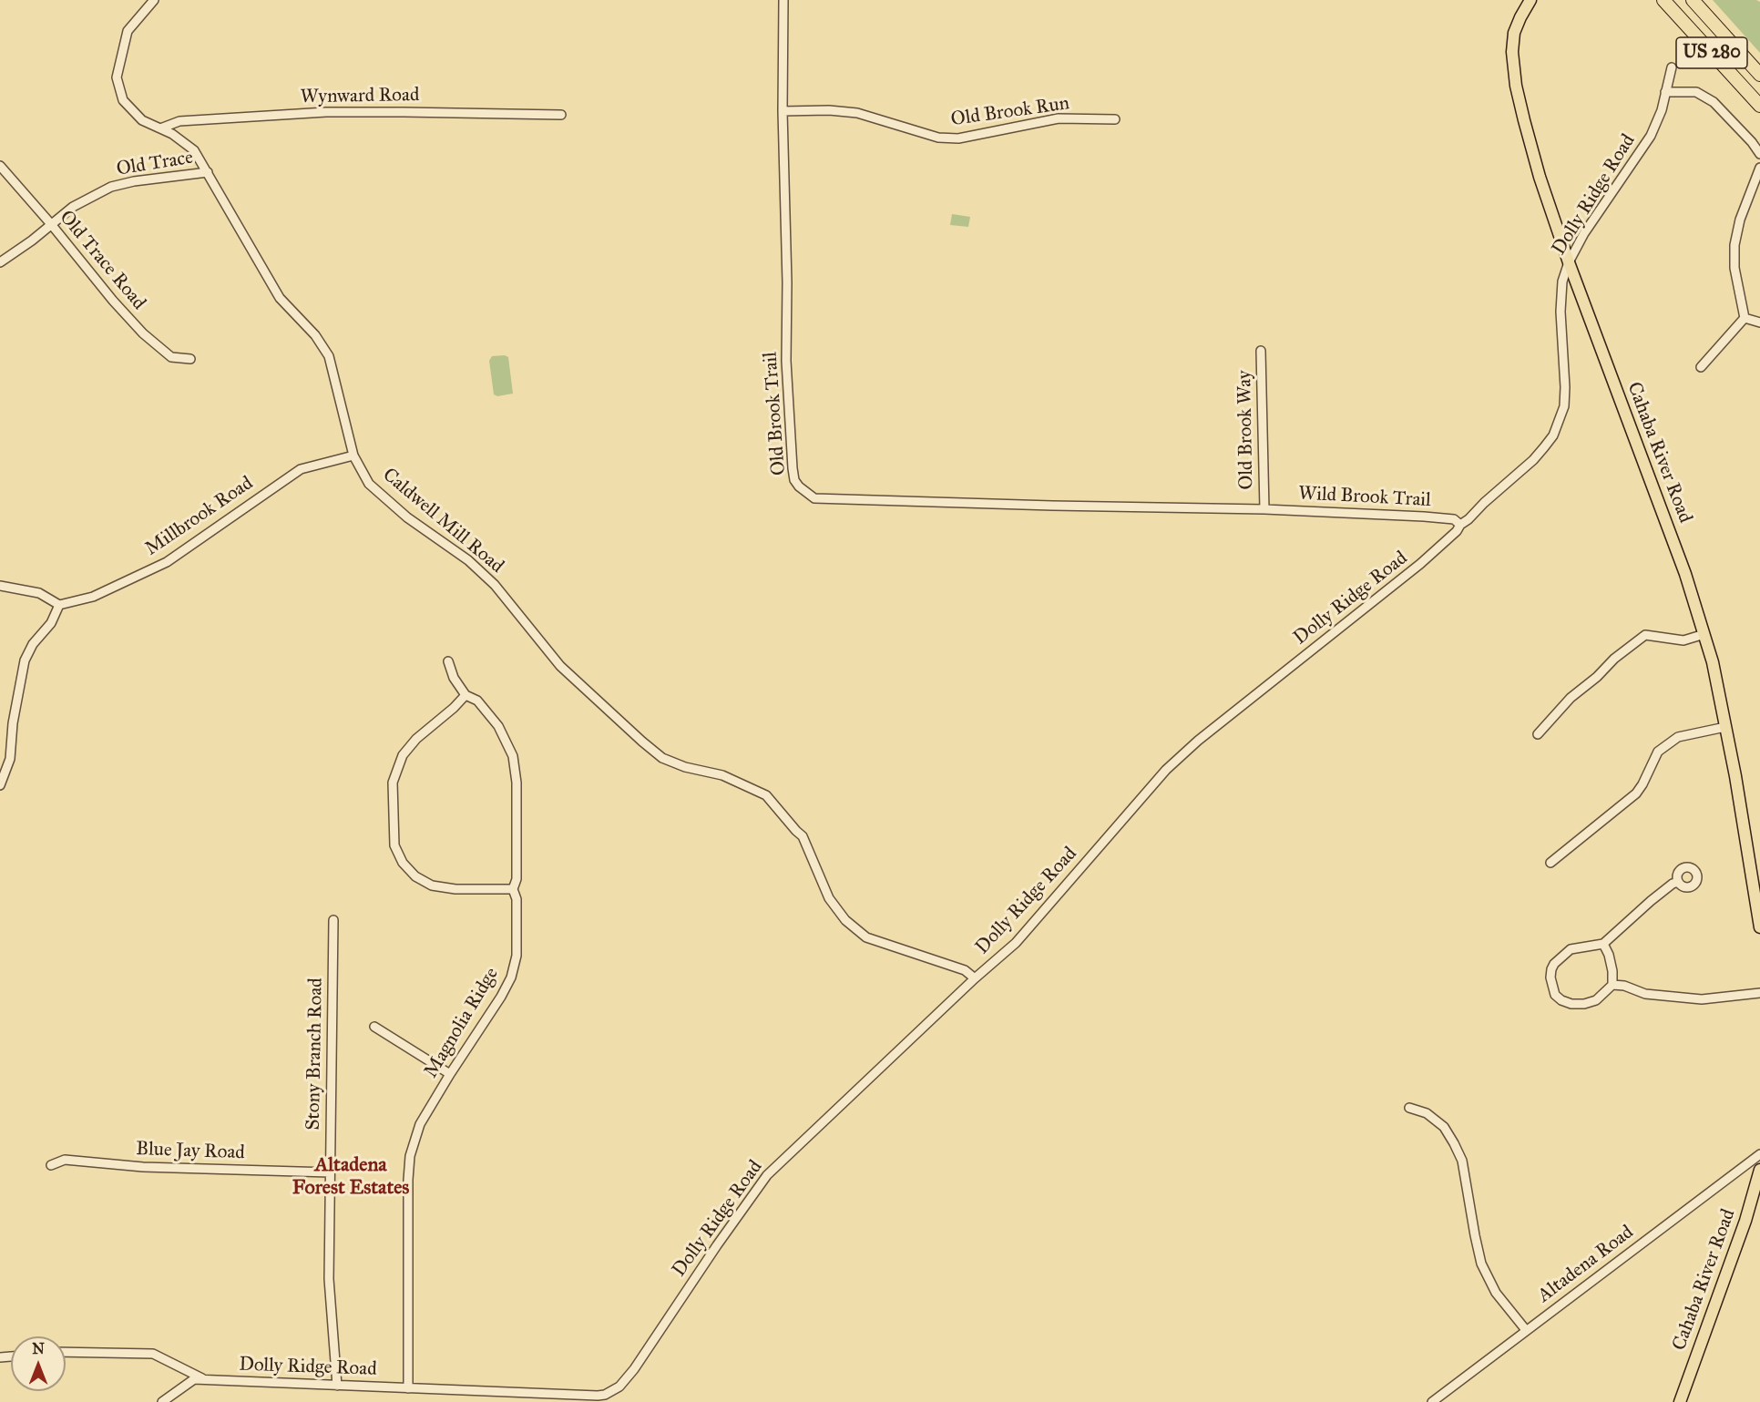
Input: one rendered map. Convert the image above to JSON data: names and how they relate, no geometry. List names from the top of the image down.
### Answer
{
  "streets": {
    "highway": ["US 280"],
    "main road": ["Cahaba River Road"],
    "street": [
      "Wynward Road",
      "Old Brook Run",
      "Old Trace",
      "Dolly Ridge Road",
      "Old Trace Road",
      "Old Brook Trail",
      "Old Brook Way",
      "Wild Brook Trail",
      "Millbrook Road",
      "Caldwell Mill Road",
      "Magnolia Ridge",
      "Stony Branch Road",
      "Blue Jay Road",
      "Altadena Road"
    ]
  },
  "crossings": [
    ["Wynward Road", "Caldwell Mill Road"],
    ["Old Brook Run", "Old Brook Trail"],
    ["Old Trace", "Old Trace Road"],
    ["Old Trace", "Caldwell Mill Road"],
    ["Dolly Ridge Road", "Cahaba River Road"],
    ["Dolly Ridge Road", "Wild Brook Trail"],
    ["Dolly Ridge Road", "Caldwell Mill Road"],
    ["Dolly Ridge Road", "Magnolia Ridge"],
    ["Dolly Ridge Road", "Stony Branch Road"],
    ["Old Brook Trail", "Old Brook Way"],
    ["Old Brook Trail", "Wild Brook Trail"],
    ["Old Brook Way", "Wild Brook Trail"],
    ["Millbrook Road", "Caldwell Mill Road"],
    ["Stony Branch Road", "Blue Jay Road"]
  ],
  "districts": ["Altadena Forest Estates"],
  "north": "top"
}
